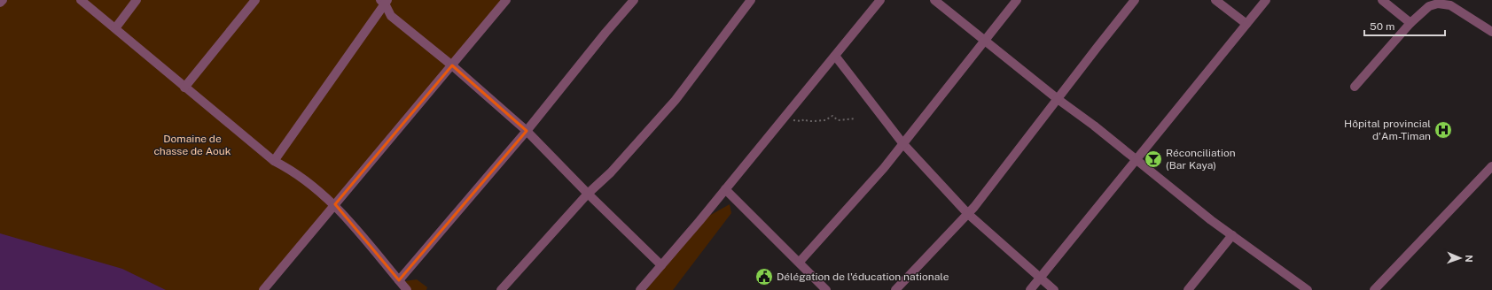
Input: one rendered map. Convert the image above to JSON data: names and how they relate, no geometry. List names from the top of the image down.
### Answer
{
  "parks": ["Domaine de chasse de Aouk"],
  "places": {
    "hospital": ["Hôpital provincial d'Am-Timan"],
    "bar": ["Réconciliation (Bar Kaya)"],
    "public building": ["Délégation de l'éducation nationale"]
  },
  "scale_bar": "50 m",
  "north": "right"
}
